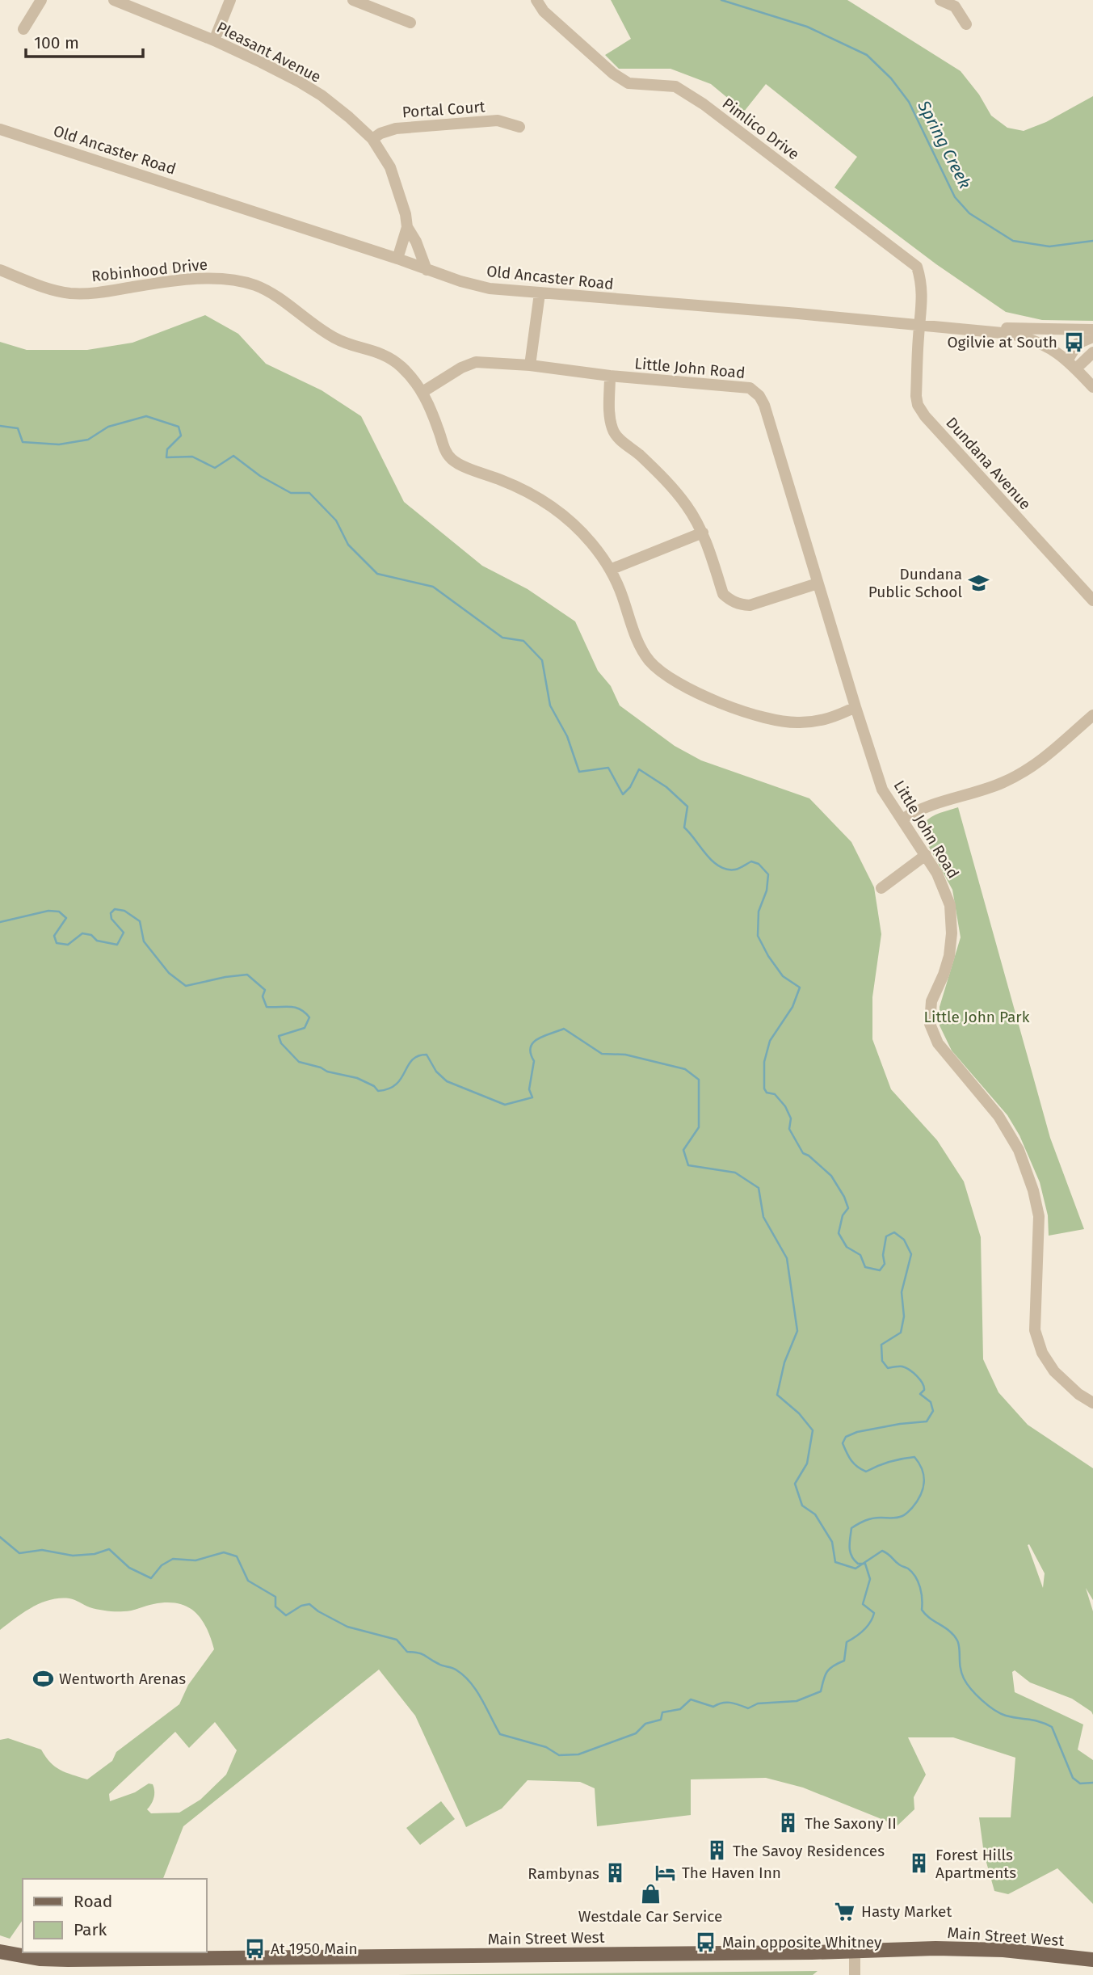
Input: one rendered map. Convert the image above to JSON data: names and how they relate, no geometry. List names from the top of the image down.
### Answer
{
  "streets": {
    "main road": ["Main Street West"],
    "street": [
      "Pleasant Avenue",
      "Portal Court",
      "Pimlico Drive",
      "Old Ancaster Road",
      "Robinhood Drive",
      "Little John Road",
      "Dundana Avenue"
    ]
  },
  "crossings": [
    ["Pleasant Avenue", "Portal Court"],
    ["Pleasant Avenue", "Old Ancaster Road"],
    ["Pimlico Drive", "Old Ancaster Road"],
    ["Pimlico Drive", "Dundana Avenue"],
    ["Old Ancaster Road", "Dundana Avenue"],
    ["Robinhood Drive", "Little John Road"]
  ],
  "water": ["Spring Creek"],
  "parks": ["Little John Park"],
  "places": {
    "bus stop": ["Ogilvie at South", "Main opposite Whitney", "At 1950 Main"],
    "school or university": ["Dundana Public School"],
    "sports": ["Wentworth Arenas"],
    "building": [
      "The Saxony II",
      "The Savoy Residences",
      "Forest Hills Apartments",
      "Rambynas"
    ],
    "hotel": ["The Haven Inn"],
    "shop": ["Westdale Car Service"],
    "supermarket": ["Hasty Market"]
  },
  "legend": ["Road", "Park"],
  "scale_bar": "100 m"
}
